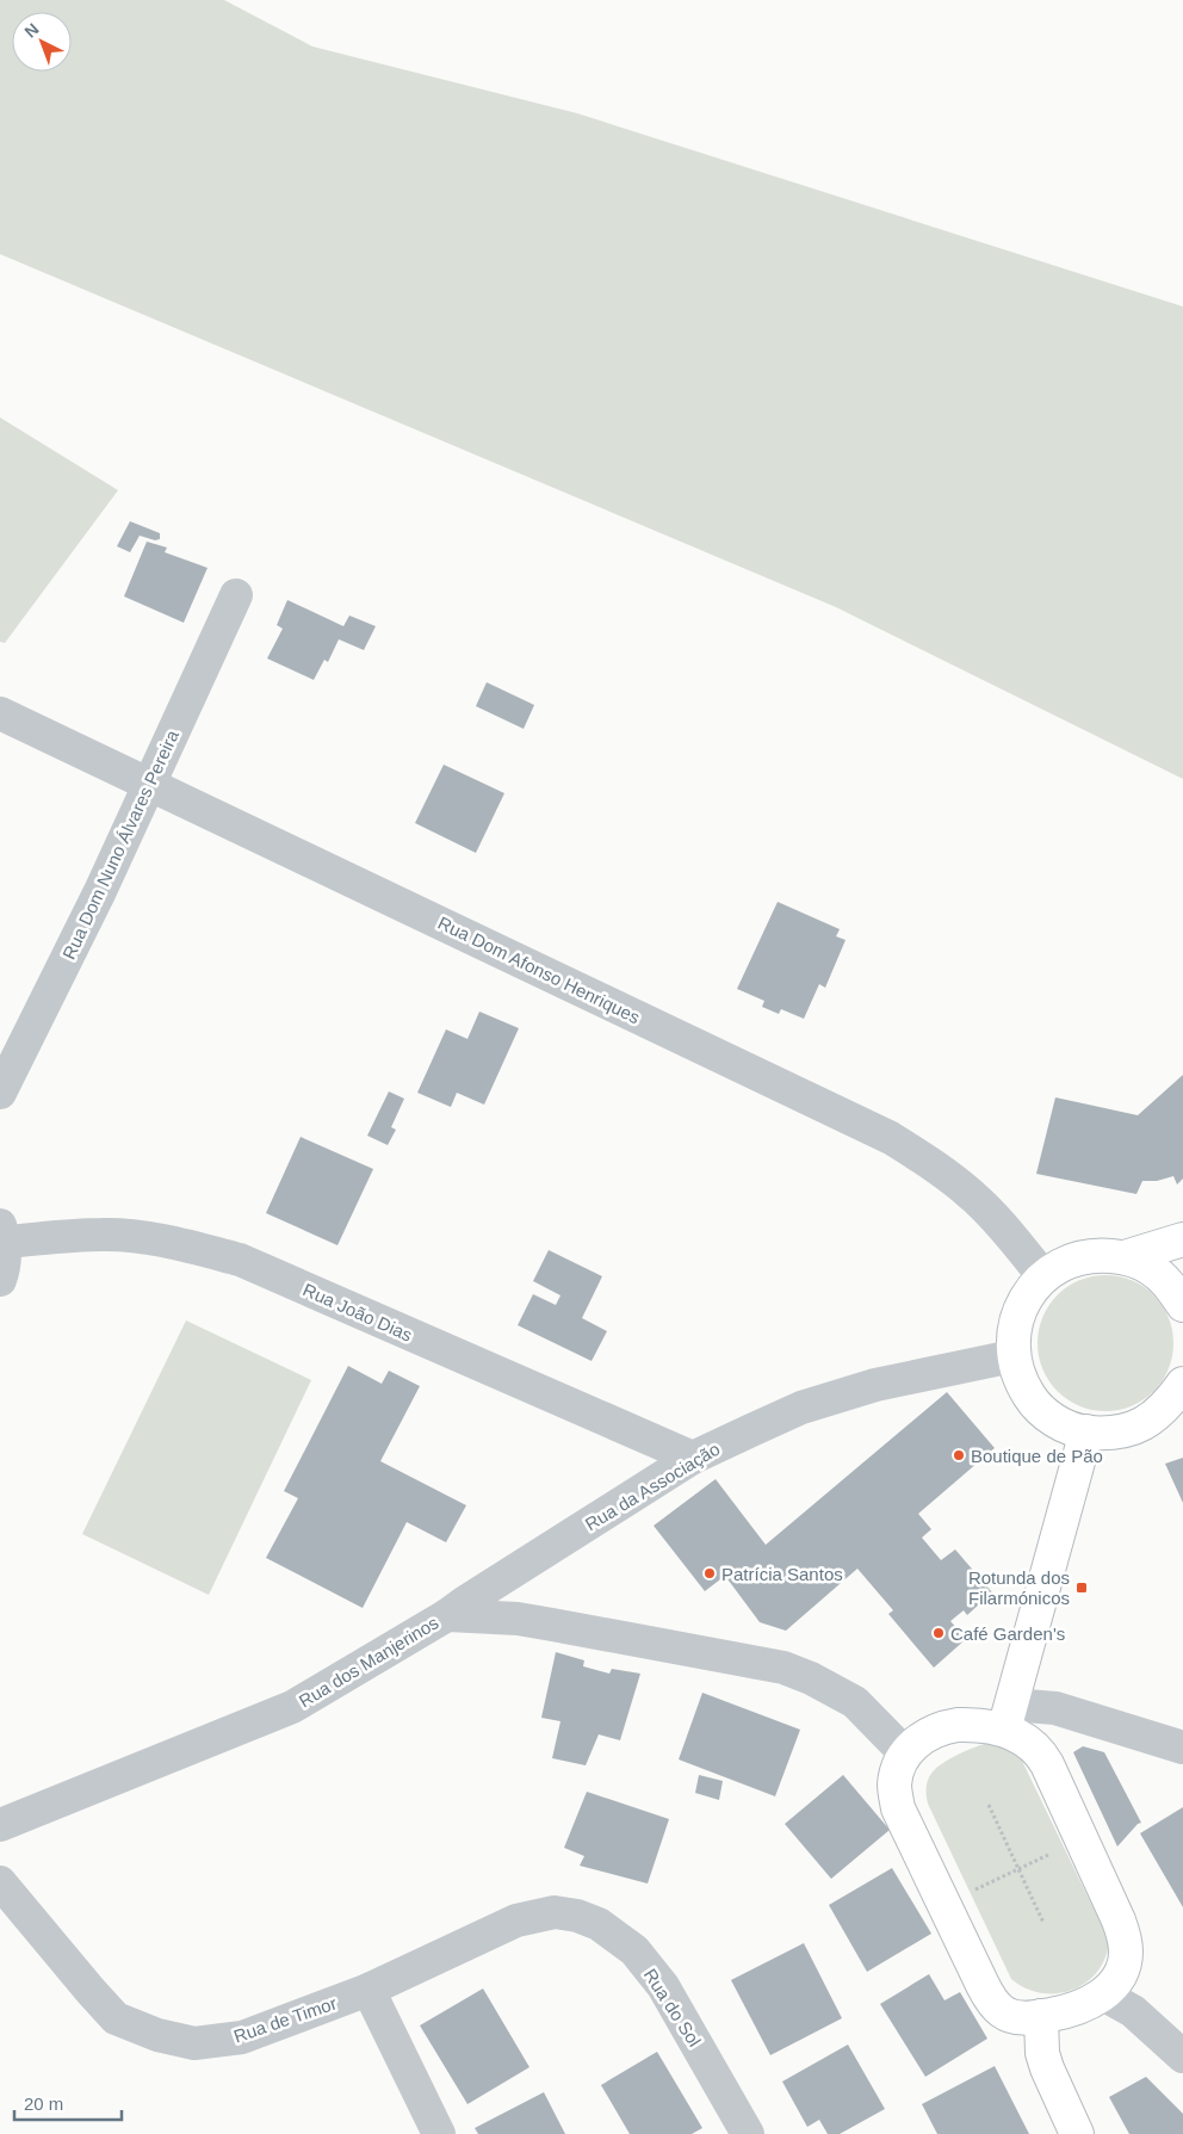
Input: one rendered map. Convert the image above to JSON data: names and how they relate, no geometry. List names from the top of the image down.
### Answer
{
  "streets": {
    "street": [
      "Rua Dom Nuno Álvares Pereira",
      "Rua Dom Afonso Henriques",
      "Rua João Dias",
      "Rua da Associação",
      "Rua dos Manjerinos",
      "Rua do Sol",
      "Rua de Timor"
    ]
  },
  "crossings": [
    ["Rua Dom Nuno Álvares Pereira", "Rua Dom Afonso Henriques"],
    ["Rua João Dias", "Rua da Associação"],
    ["Rua da Associação", "Rua dos Manjerinos"],
    ["Rua do Sol", "Rua de Timor"]
  ],
  "places": {
    "other": ["Boutique de Pão", "Patrícia Santos", "Café Garden's"],
    "transit": ["Rotunda dos Filarmónicos"]
  },
  "scale_bar": "20 m",
  "north": "top left"
}
